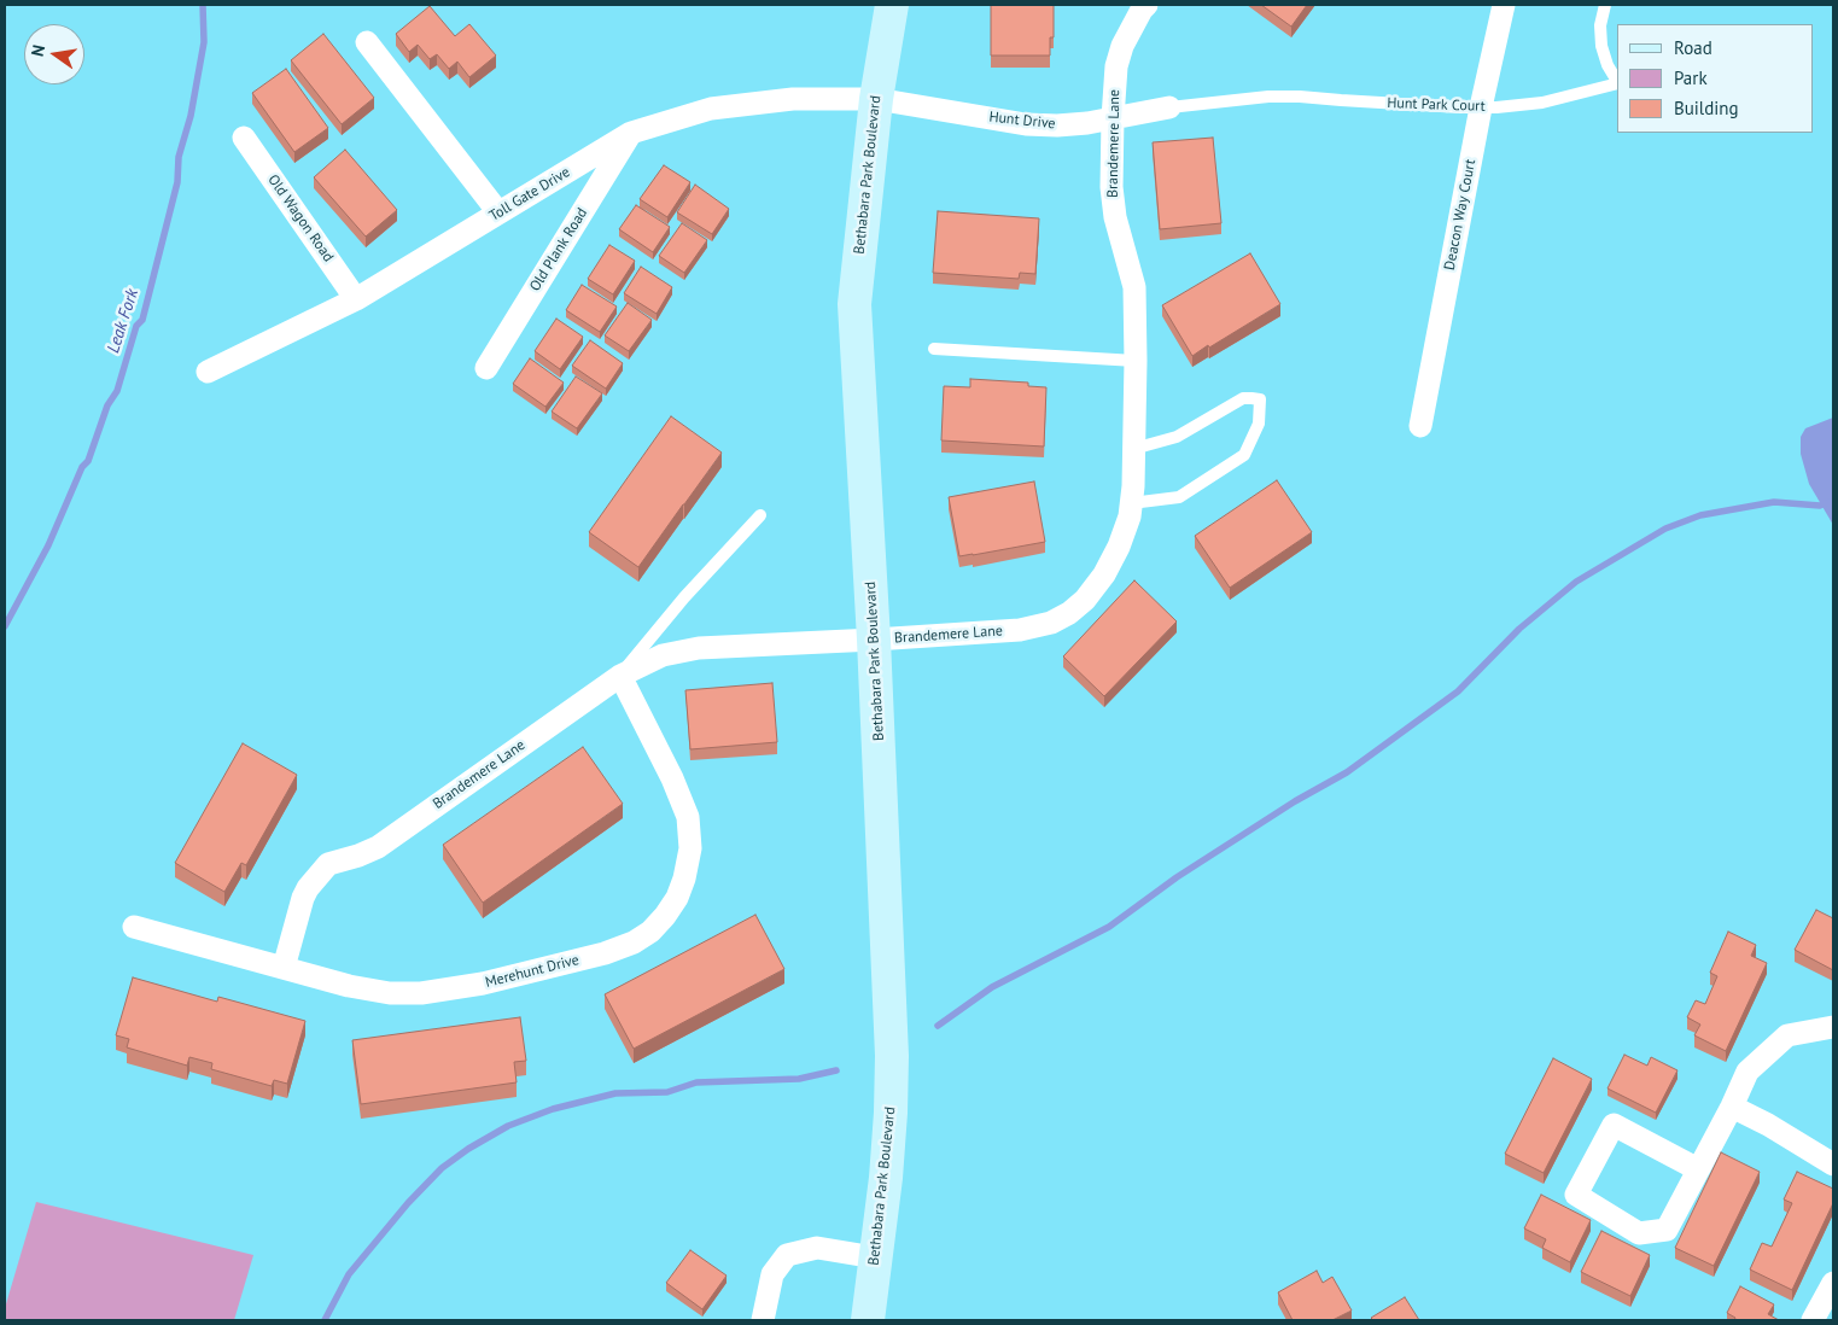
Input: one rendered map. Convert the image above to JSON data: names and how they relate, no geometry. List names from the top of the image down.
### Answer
{
  "streets": {
    "street": [
      "Hunt Drive",
      "Brandemere Lane",
      "Bethabara Park Boulevard",
      "Toll Gate Drive",
      "Deacon Way Court",
      "Old Wagon Road",
      "Old Plank Road",
      "Merehunt Drive"
    ],
    "lane": ["Hunt Park Court"]
  },
  "crossings": [
    ["Hunt Park Court", "Hunt Drive"],
    ["Hunt Park Court", "Deacon Way Court"],
    ["Hunt Drive", "Brandemere Lane"],
    ["Hunt Drive", "Bethabara Park Boulevard"],
    ["Hunt Drive", "Toll Gate Drive"],
    ["Brandemere Lane", "Bethabara Park Boulevard"],
    ["Brandemere Lane", "Merehunt Drive"],
    ["Bethabara Park Boulevard", "Toll Gate Drive"],
    ["Toll Gate Drive", "Old Wagon Road"],
    ["Toll Gate Drive", "Old Plank Road"]
  ],
  "water": ["Leak Fork"],
  "legend": ["Road", "Park", "Building"],
  "north": "left"
}
